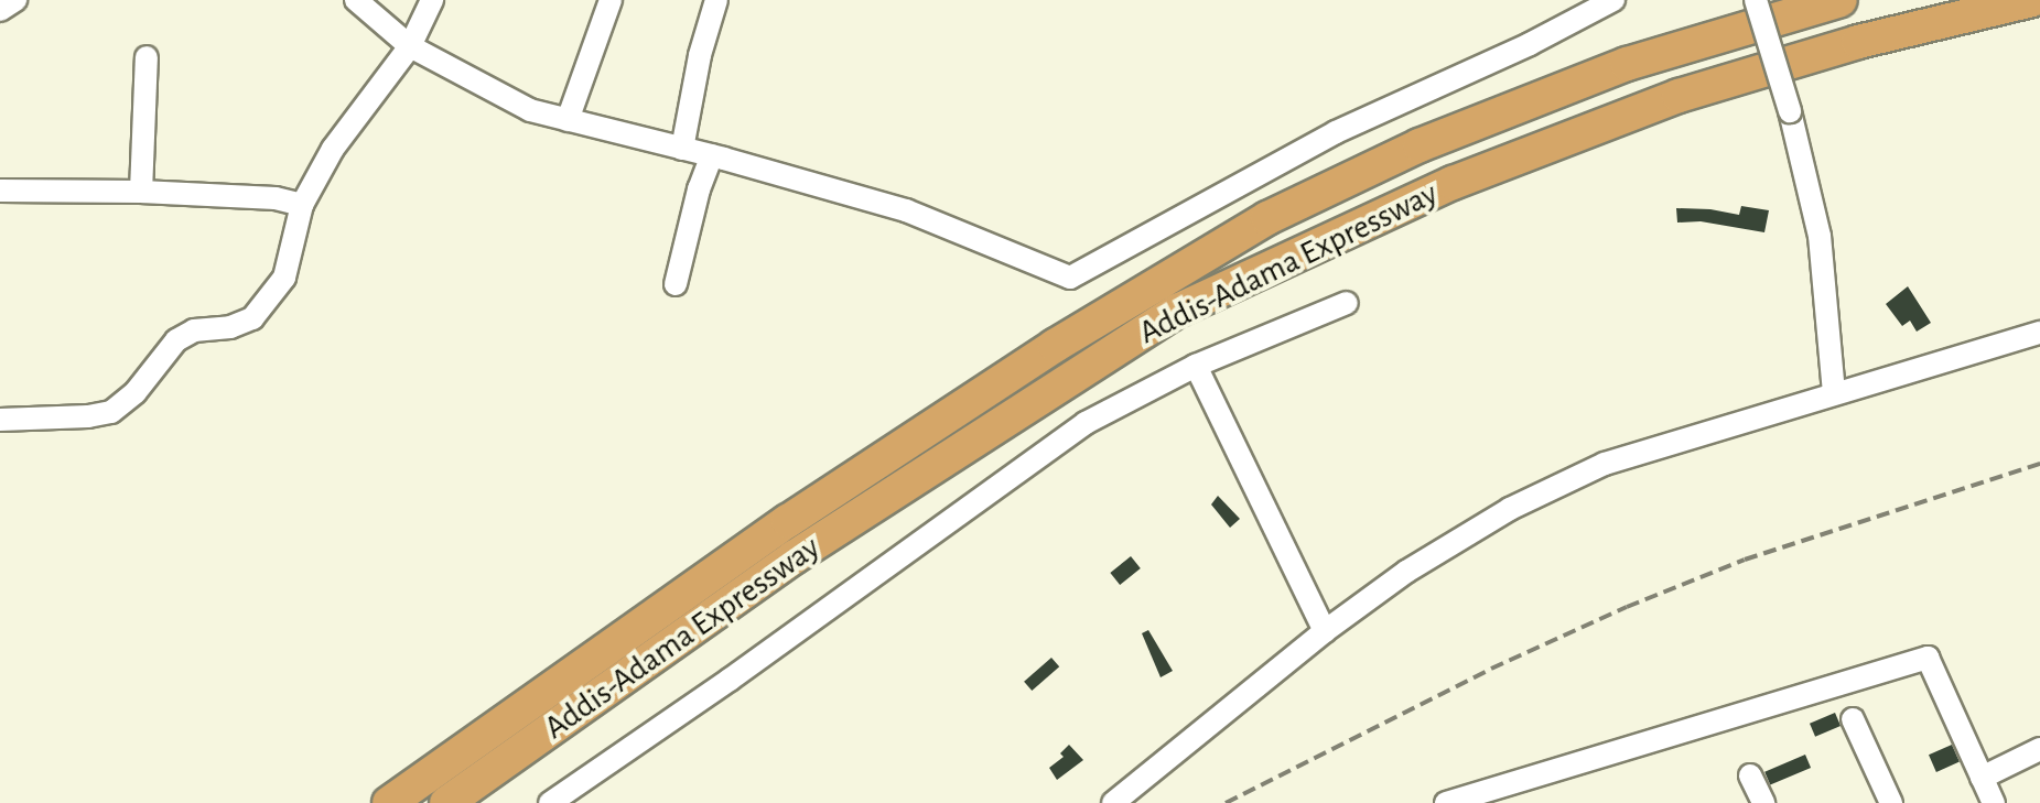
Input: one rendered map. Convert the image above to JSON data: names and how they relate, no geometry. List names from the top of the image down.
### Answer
{
  "streets": {
    "highway": ["Addis-Adama Expressway"]
  }
}
